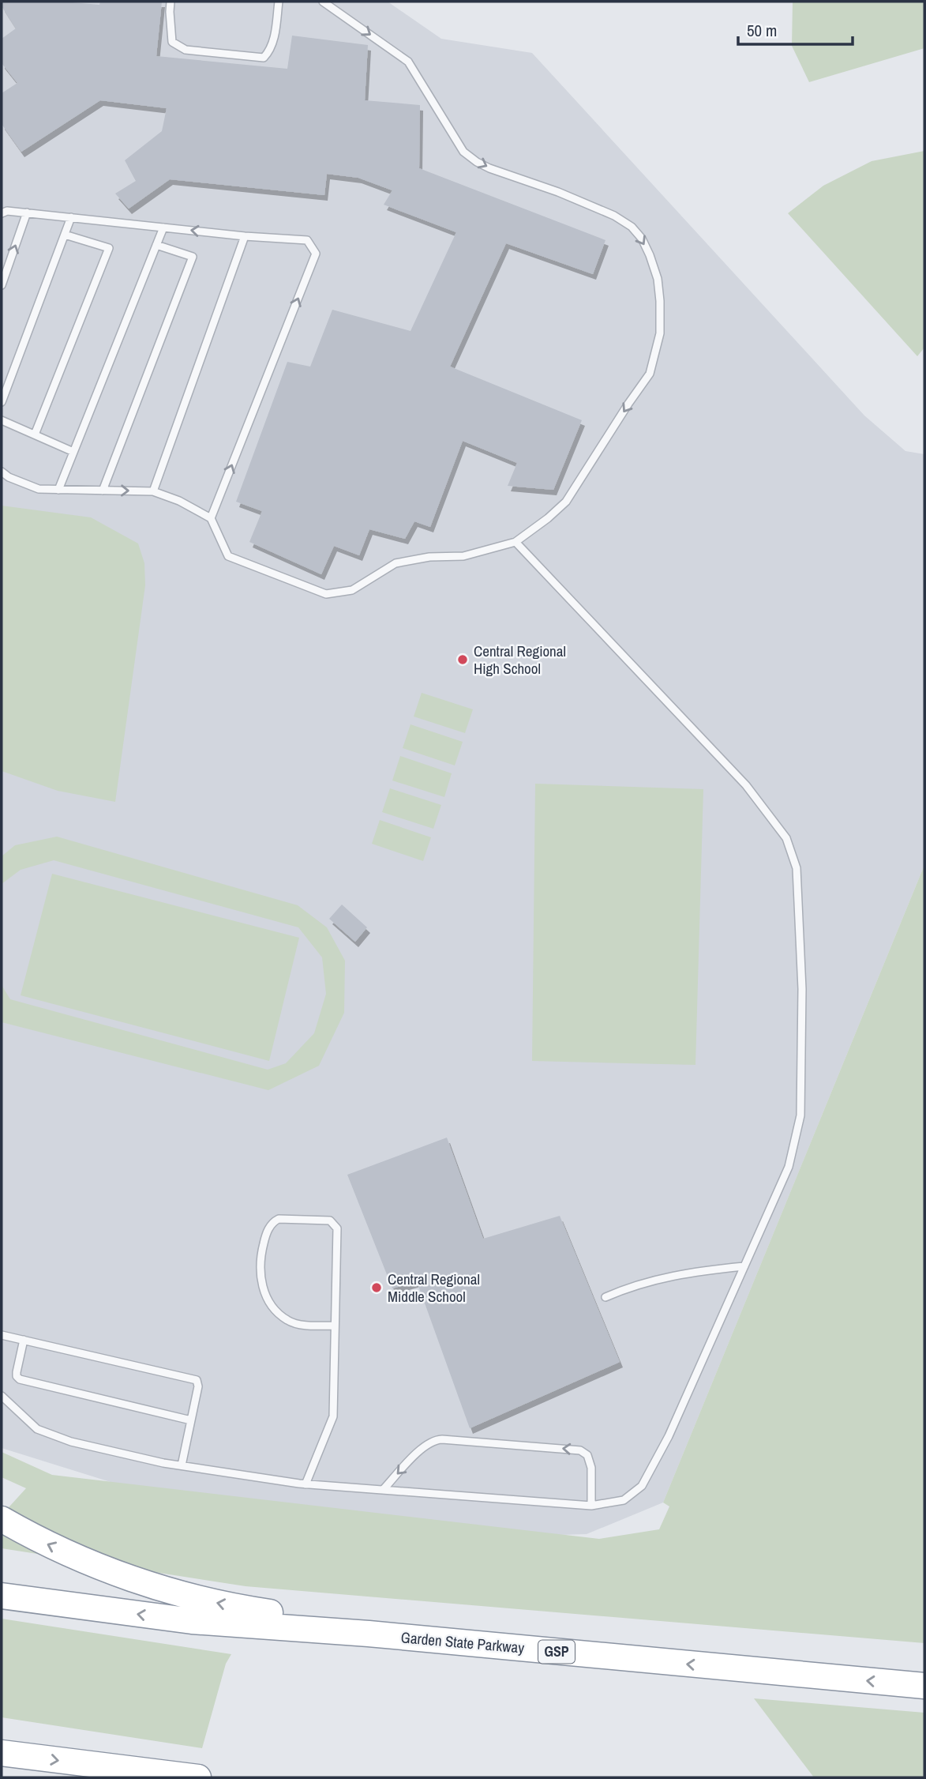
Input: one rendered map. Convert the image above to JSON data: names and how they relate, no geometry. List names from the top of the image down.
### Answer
{
  "streets": {
    "highway": ["Garden State Parkway", "GSP"]
  },
  "places": ["Central Regional High School", "Central Regional Middle School"],
  "scale_bar": "50 m"
}
